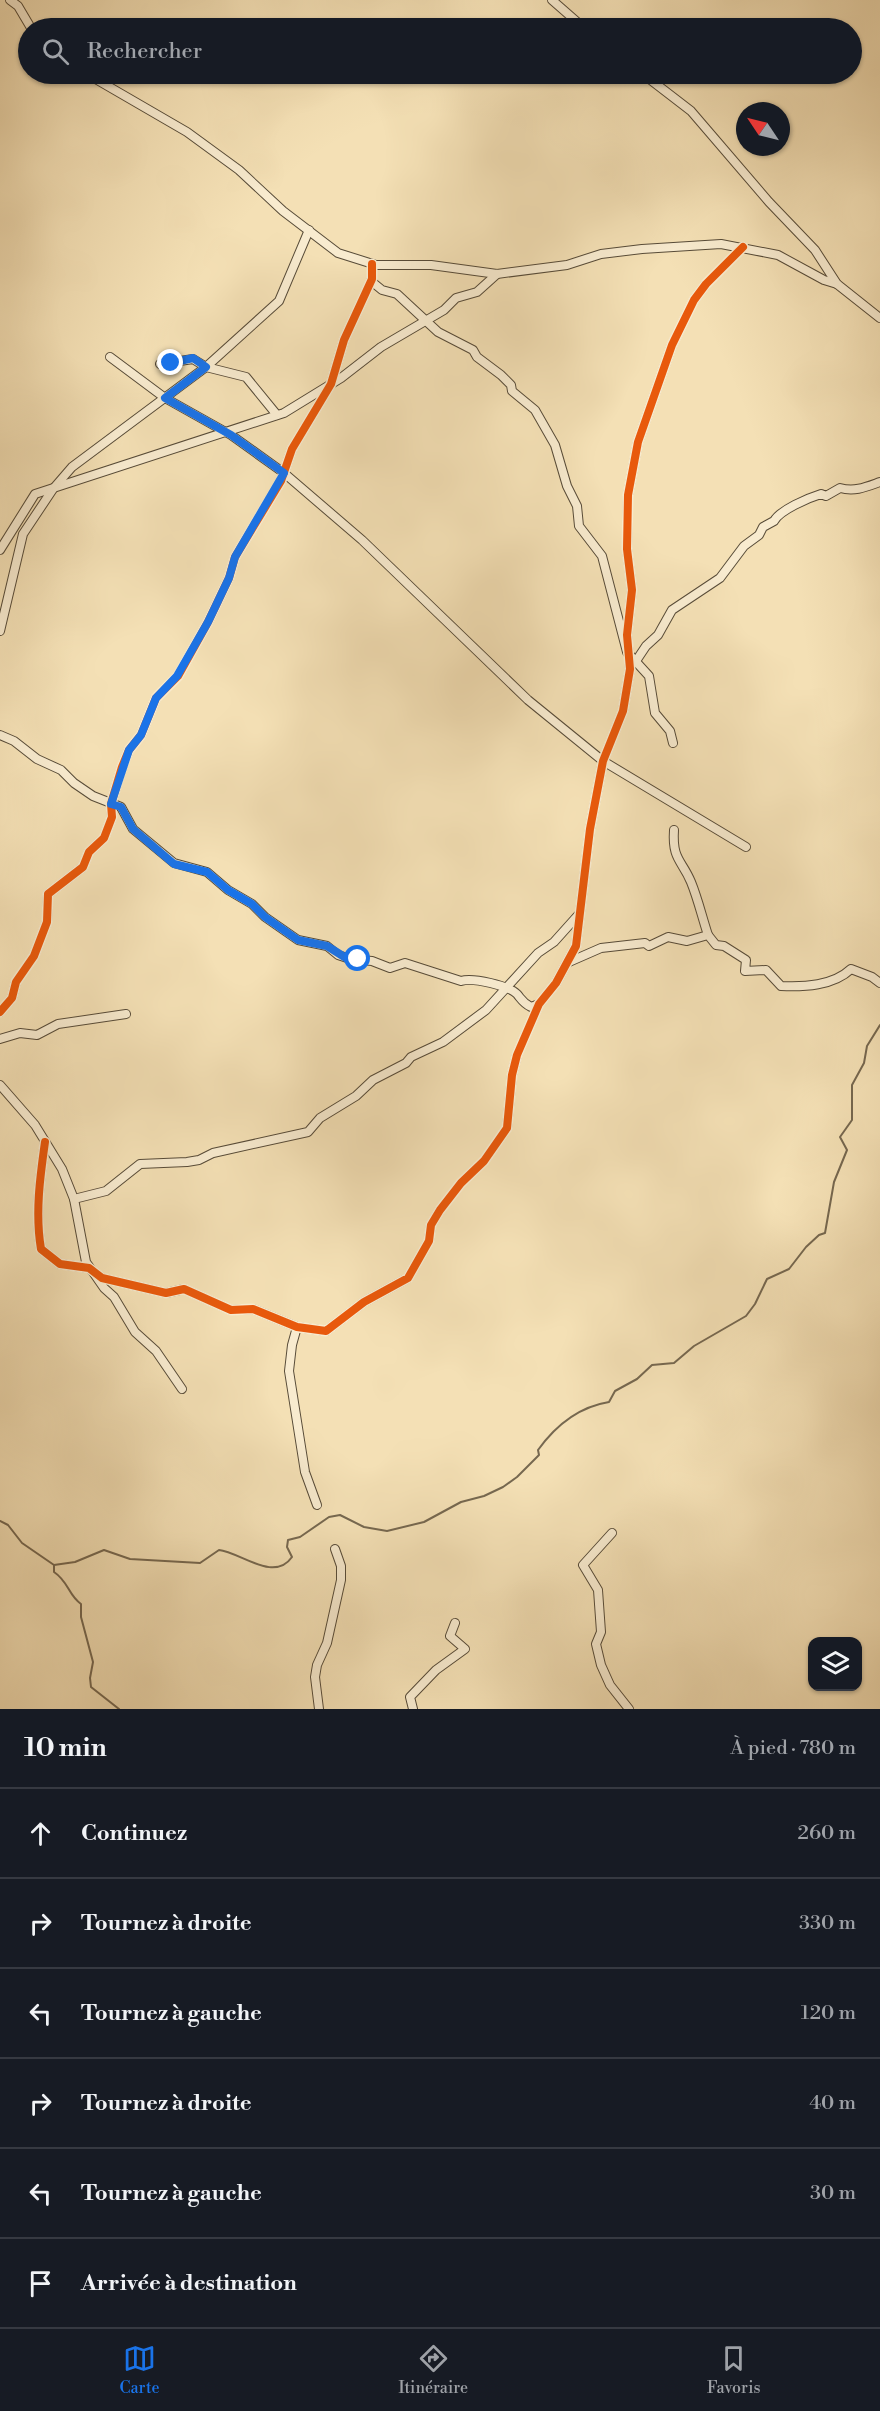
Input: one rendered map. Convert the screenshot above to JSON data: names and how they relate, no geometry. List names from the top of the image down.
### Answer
{
  "north": "top left",
  "page": {
    "search": "Rechercher",
    "heading": ["10 min", "À pied · 780 m"],
    "list": [
      ["Continuez", "260 m"],
      ["Tournez à droite", "330 m"],
      ["Tournez à gauche", "120 m"],
      ["Tournez à droite", "40 m"],
      ["Tournez à gauche", "30 m"],
      "Arrivée à destination"
    ],
    "nav": ["Carte", "Itinéraire", "Favoris"]
  }
}
